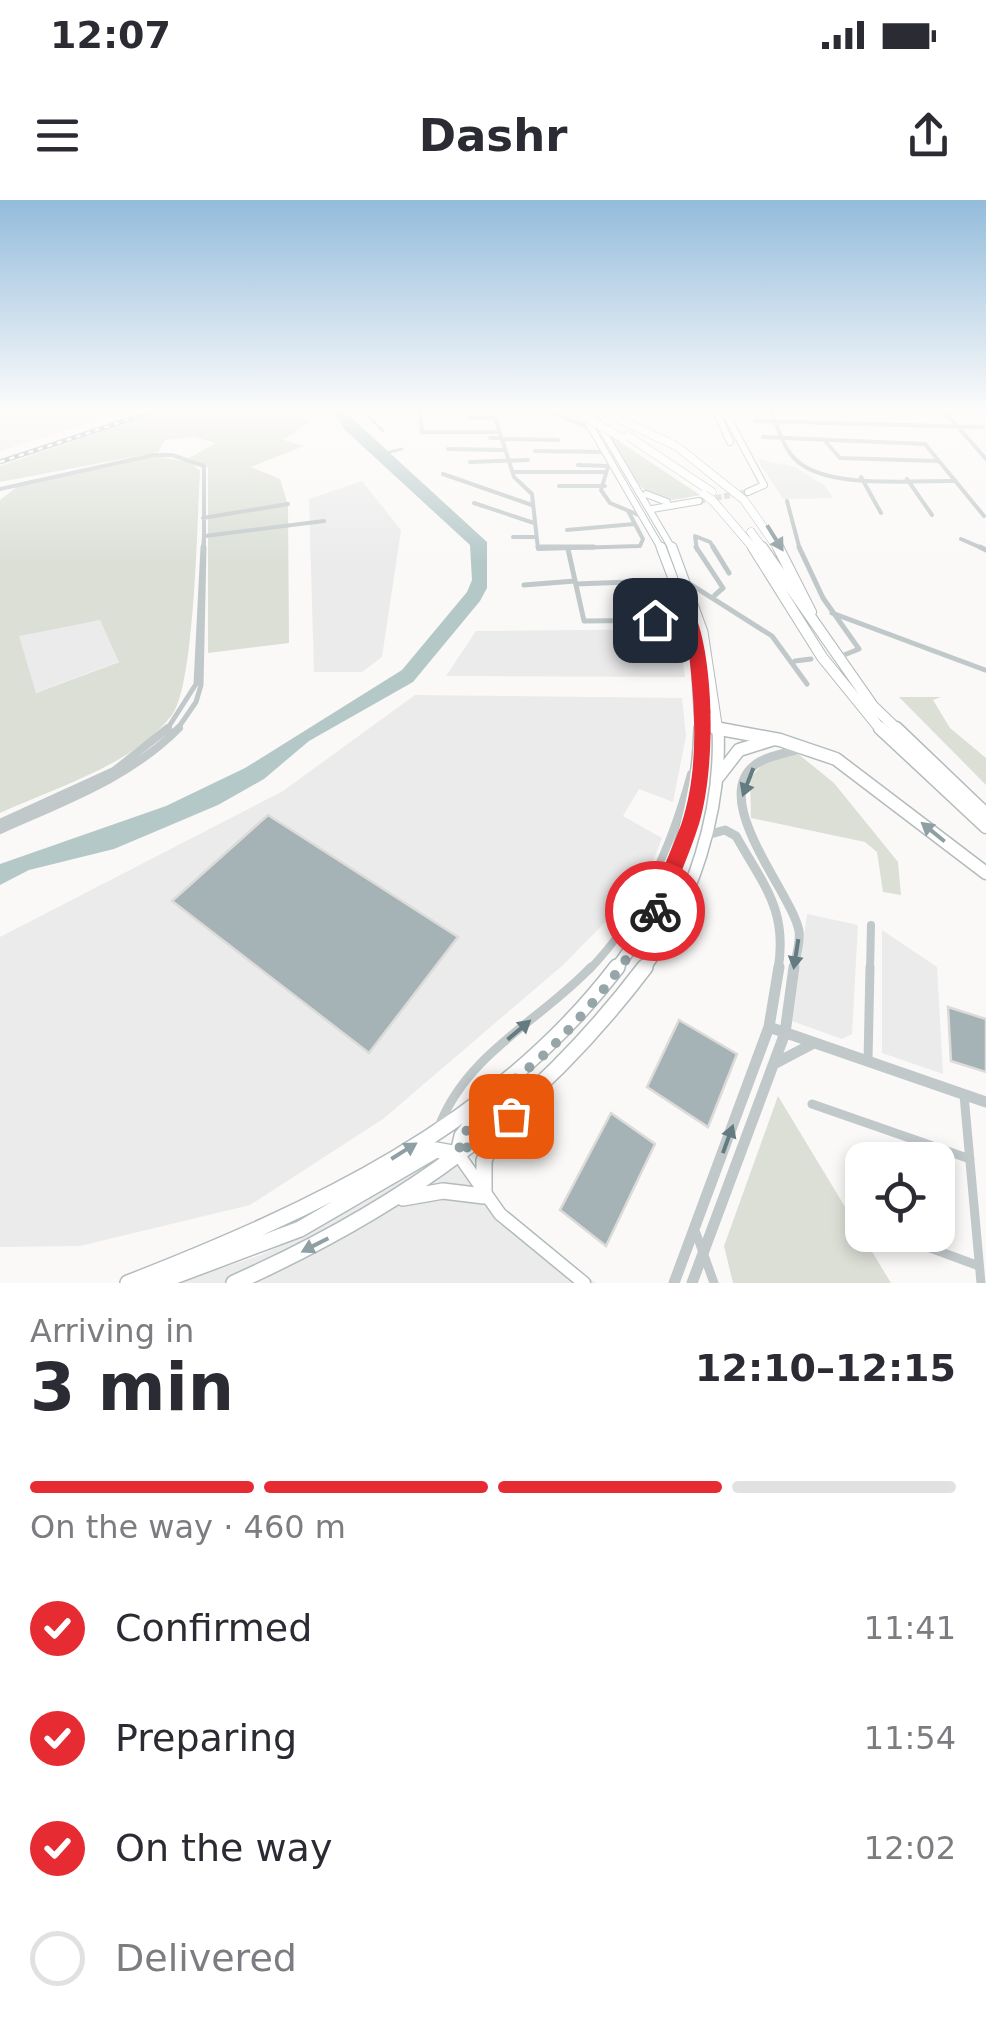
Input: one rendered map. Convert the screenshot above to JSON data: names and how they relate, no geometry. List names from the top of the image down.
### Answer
{
  "page": {
    "status": "12:07",
    "header": "Dashr",
    "heading": ["3 min", "Arriving in", "12:10–12:15"],
    "bar": "On the way · 460 m",
    "list": [
      ["Confirmed", "11:41"],
      ["Preparing", "11:54"],
      ["On the way", "12:02"],
      "Delivered"
    ]
  }
}
